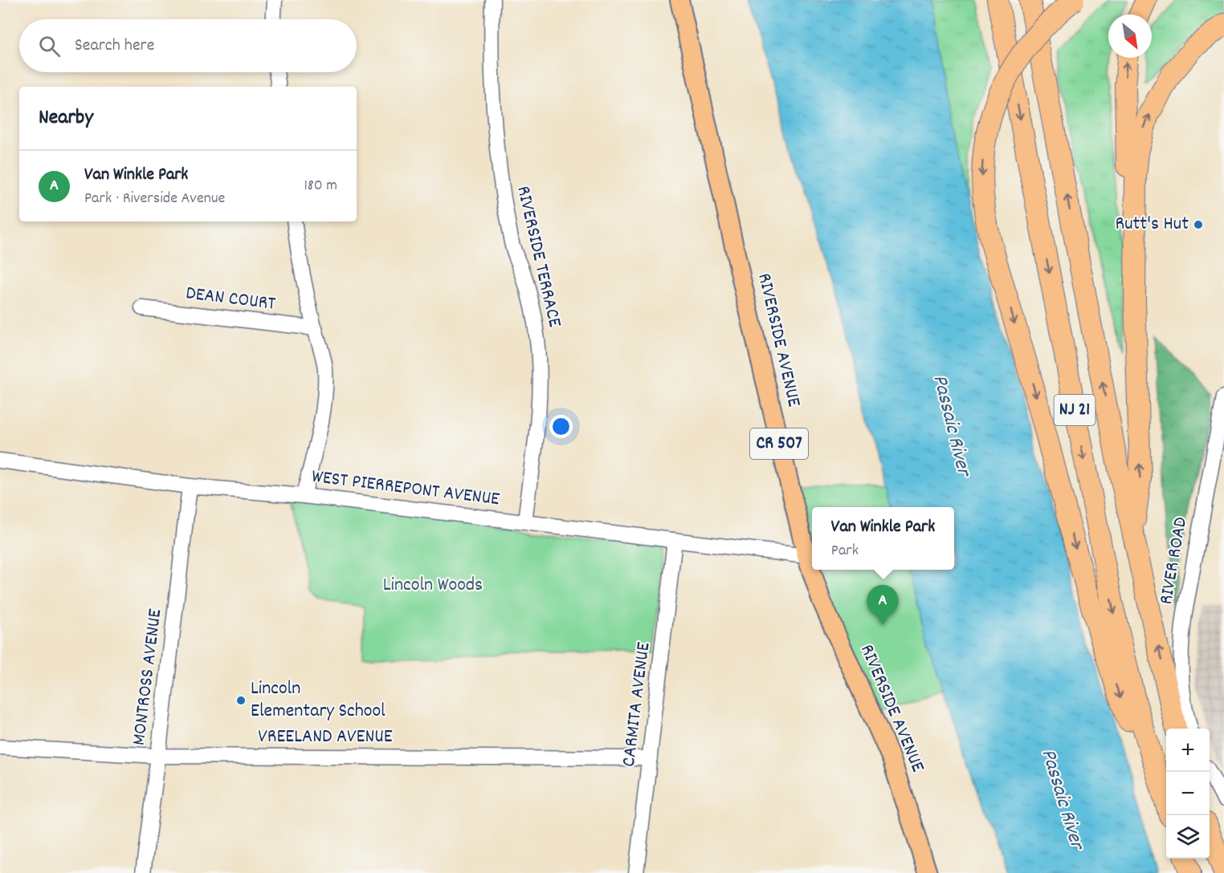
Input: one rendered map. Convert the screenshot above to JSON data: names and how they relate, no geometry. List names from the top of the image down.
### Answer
{
  "streets": {
    "highway": ["NJ 21"],
    "main road": ["RIVERSIDE AVENUE", "CR 507"],
    "street": [
      "RIVERSIDE TERRACE",
      "DEAN COURT",
      "WEST PIERREPONT AVENUE",
      "RIVER ROAD",
      "MONTROSS AVENUE",
      "CARMITA AVENUE",
      "VREELAND AVENUE"
    ]
  },
  "crossings": [
    ["RIVERSIDE TERRACE", "WEST PIERREPONT AVENUE"],
    ["RIVERSIDE AVENUE", "WEST PIERREPONT AVENUE"],
    ["WEST PIERREPONT AVENUE", "MONTROSS AVENUE"],
    ["WEST PIERREPONT AVENUE", "CARMITA AVENUE"],
    ["MONTROSS AVENUE", "VREELAND AVENUE"],
    ["CARMITA AVENUE", "VREELAND AVENUE"]
  ],
  "water": ["Passaic River"],
  "parks": ["Lincoln Woods"],
  "places": ["Rutt's Hut", "Lincoln Elementary School"],
  "north": "bottom right",
  "page": {
    "search": "Search here",
    "heading": "Nearby",
    "list": [
      {
        "mark": "A",
        "name": "Van Winkle Park",
        "note": "Park · Riverside Avenue",
        "value": "180 m"
      }
    ],
    "popup": ["Van Winkle Park", "Park"],
    "pins": "A",
    "map_buttons": ["+", "−"]
  }
}
